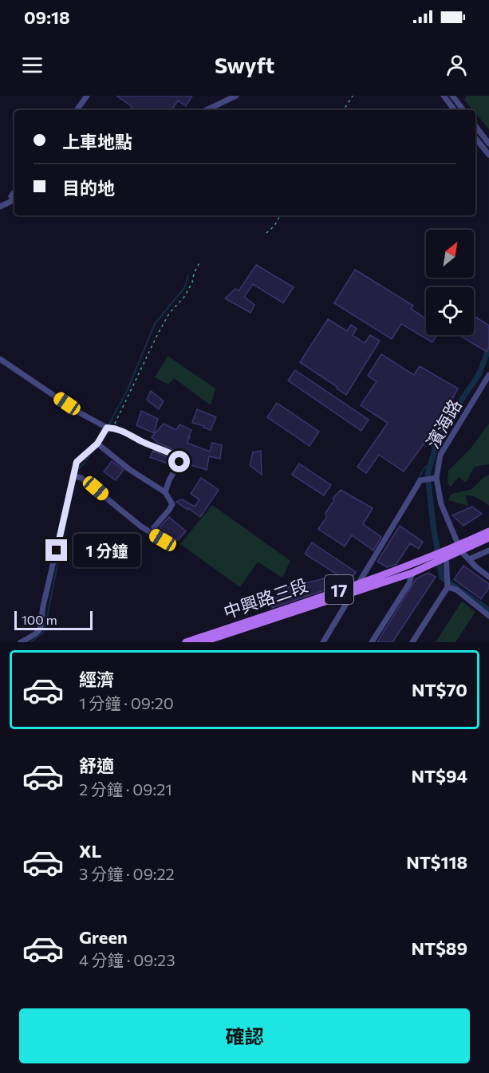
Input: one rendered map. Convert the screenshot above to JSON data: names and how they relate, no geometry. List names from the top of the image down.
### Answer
{
  "streets": {
    "main road": ["17", "中興路三段"],
    "street": ["濱海路"]
  },
  "crossings": [
    ["濱海路", "中興路三段"]
  ],
  "scale_bar": "100 m",
  "north": "top right",
  "page": {
    "status": "09:18",
    "header": "Swyft",
    "banner": ["上車地點", "目的地"],
    "bubble": "1 分鐘",
    "scale": "100 m",
    "list": [
      {
        "name": "經濟",
        "note": "1 分鐘 · 09:20",
        "value": "NT$70"
      },
      {
        "name": "舒適",
        "note": "2 分鐘 · 09:21",
        "value": "NT$94"
      },
      {
        "name": "XL",
        "note": "3 分鐘 · 09:22",
        "value": "NT$118"
      },
      {
        "name": "Green",
        "note": "4 分鐘 · 09:23",
        "value": "NT$89"
      }
    ],
    "buttons": "確認"
  }
}
